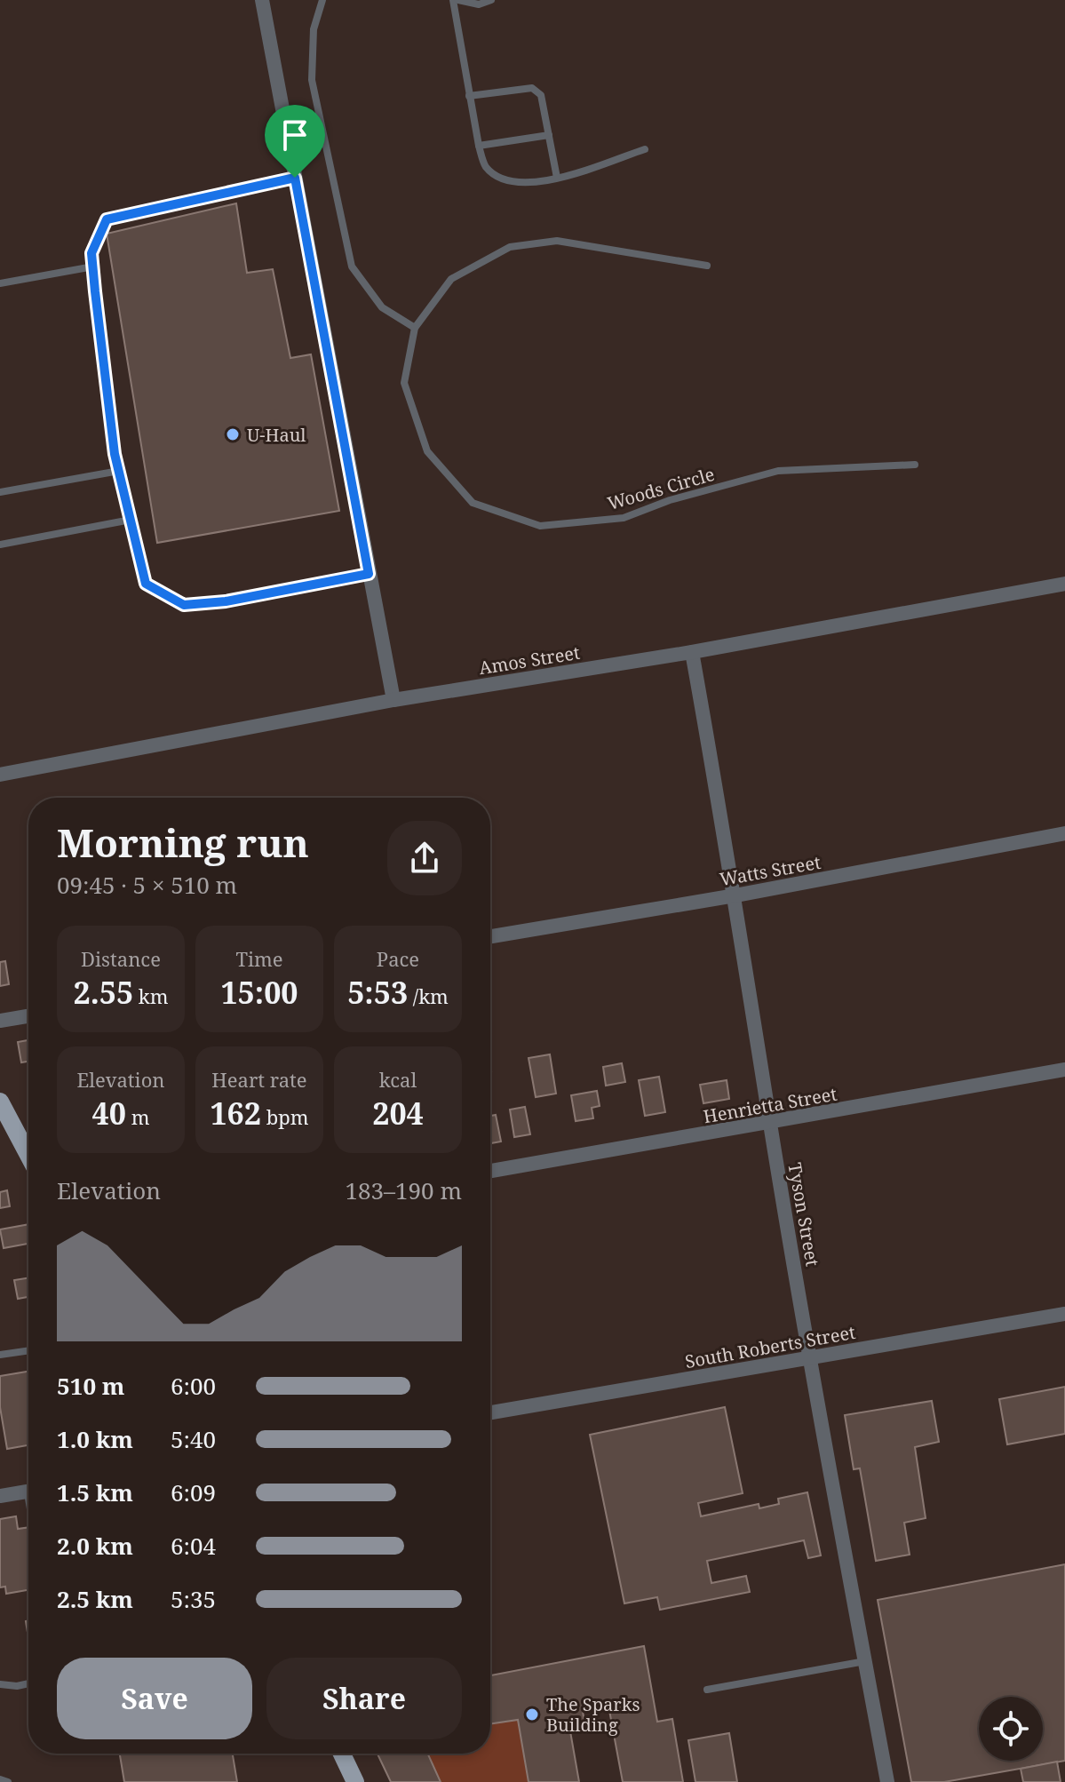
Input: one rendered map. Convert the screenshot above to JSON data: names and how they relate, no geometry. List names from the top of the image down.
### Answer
{
  "streets": {
    "street": [
      "Amos Street",
      "Watts Street",
      "Henrietta Street",
      "Tyson Street",
      "South Roberts Street"
    ],
    "lane": ["Woods Circle"]
  },
  "crossings": [
    ["Amos Street", "Tyson Street"],
    ["Watts Street", "Tyson Street"],
    ["Henrietta Street", "Tyson Street"],
    ["Tyson Street", "South Roberts Street"]
  ],
  "places": ["U-Haul", "The Sparks Building"],
  "page": {
    "heading": ["Morning run", "09:45 · 5 × 510 m"],
    "stats": [
      ["Distance", "2.55 km"],
      ["Time", "15:00"],
      ["Pace", "5:53 /km"],
      ["Elevation", "40 m"],
      ["Heart rate", "162 bpm"],
      ["kcal", "204"]
    ],
    "chart": ["Elevation", "183–190 m"],
    "list": [
      {
        "name": "510 m",
        "note": "6:00"
      },
      {
        "name": "1.0 km",
        "note": "5:40"
      },
      {
        "name": "1.5 km",
        "note": "6:09"
      },
      {
        "name": "2.0 km",
        "note": "6:04"
      },
      {
        "name": "2.5 km",
        "note": "5:35"
      }
    ],
    "buttons": ["Save", "Share"]
  }
}
